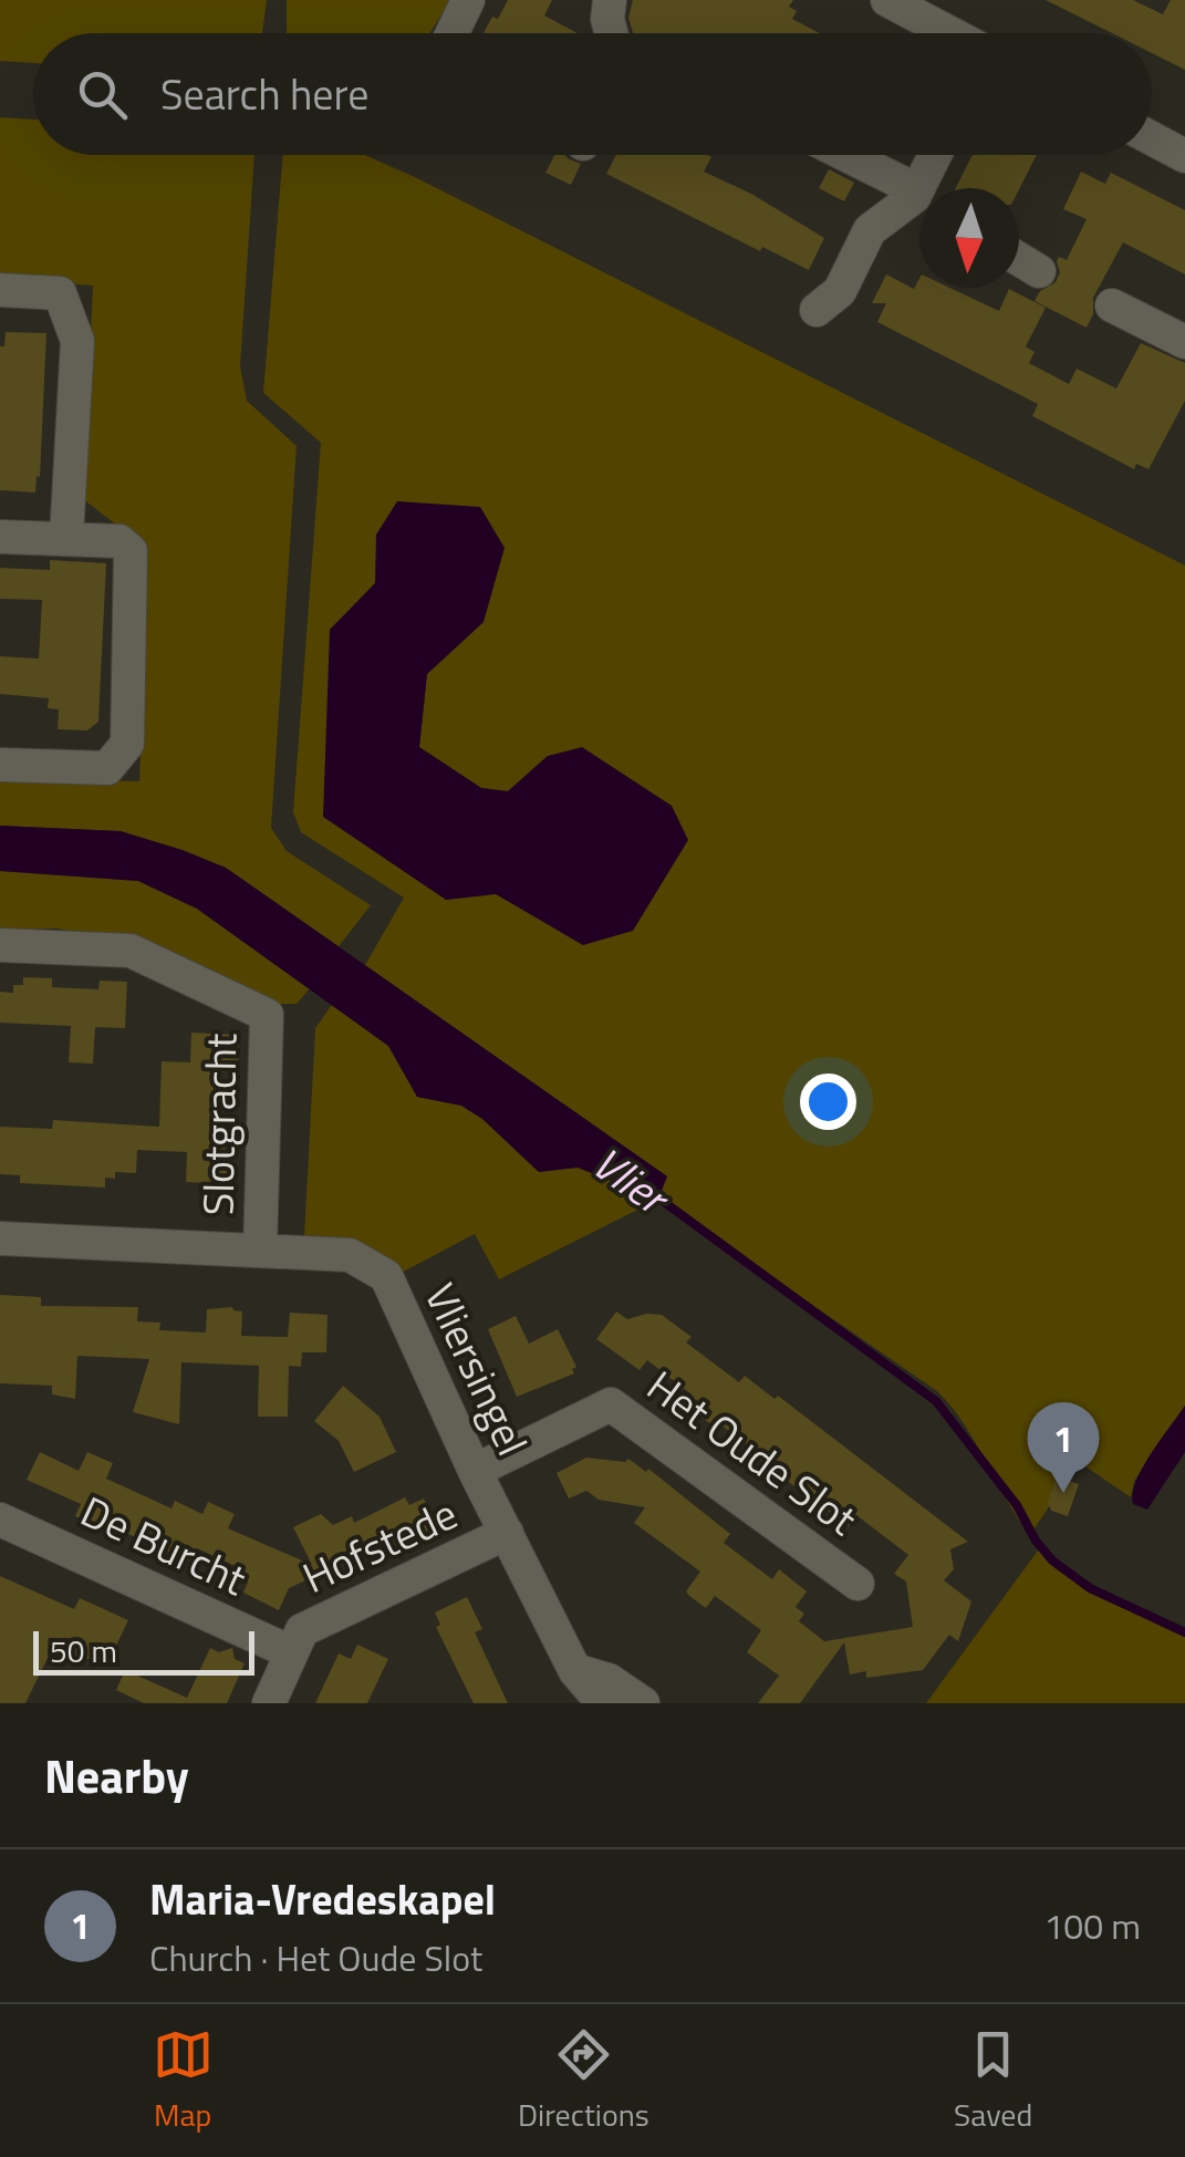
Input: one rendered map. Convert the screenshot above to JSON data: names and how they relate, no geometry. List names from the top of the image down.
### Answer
{
  "streets": {
    "street": [
      "Slotgracht",
      "Vliersingel",
      "Het Oude Slot",
      "De Burcht",
      "Hofstede"
    ]
  },
  "crossings": [
    ["Slotgracht", "Vliersingel"],
    ["Vliersingel", "Het Oude Slot"],
    ["Vliersingel", "Hofstede"],
    ["De Burcht", "Hofstede"]
  ],
  "water": ["Vlier"],
  "scale_bar": "50 m",
  "north": "bottom",
  "page": {
    "search": "Search here",
    "pins": "1",
    "scale": "50 m",
    "heading": "Nearby",
    "list": [
      {
        "mark": "1",
        "name": "Maria-Vredeskapel",
        "note": "Church · Het Oude Slot",
        "value": "100 m"
      }
    ],
    "nav": ["Map", "Directions", "Saved"]
  }
}
